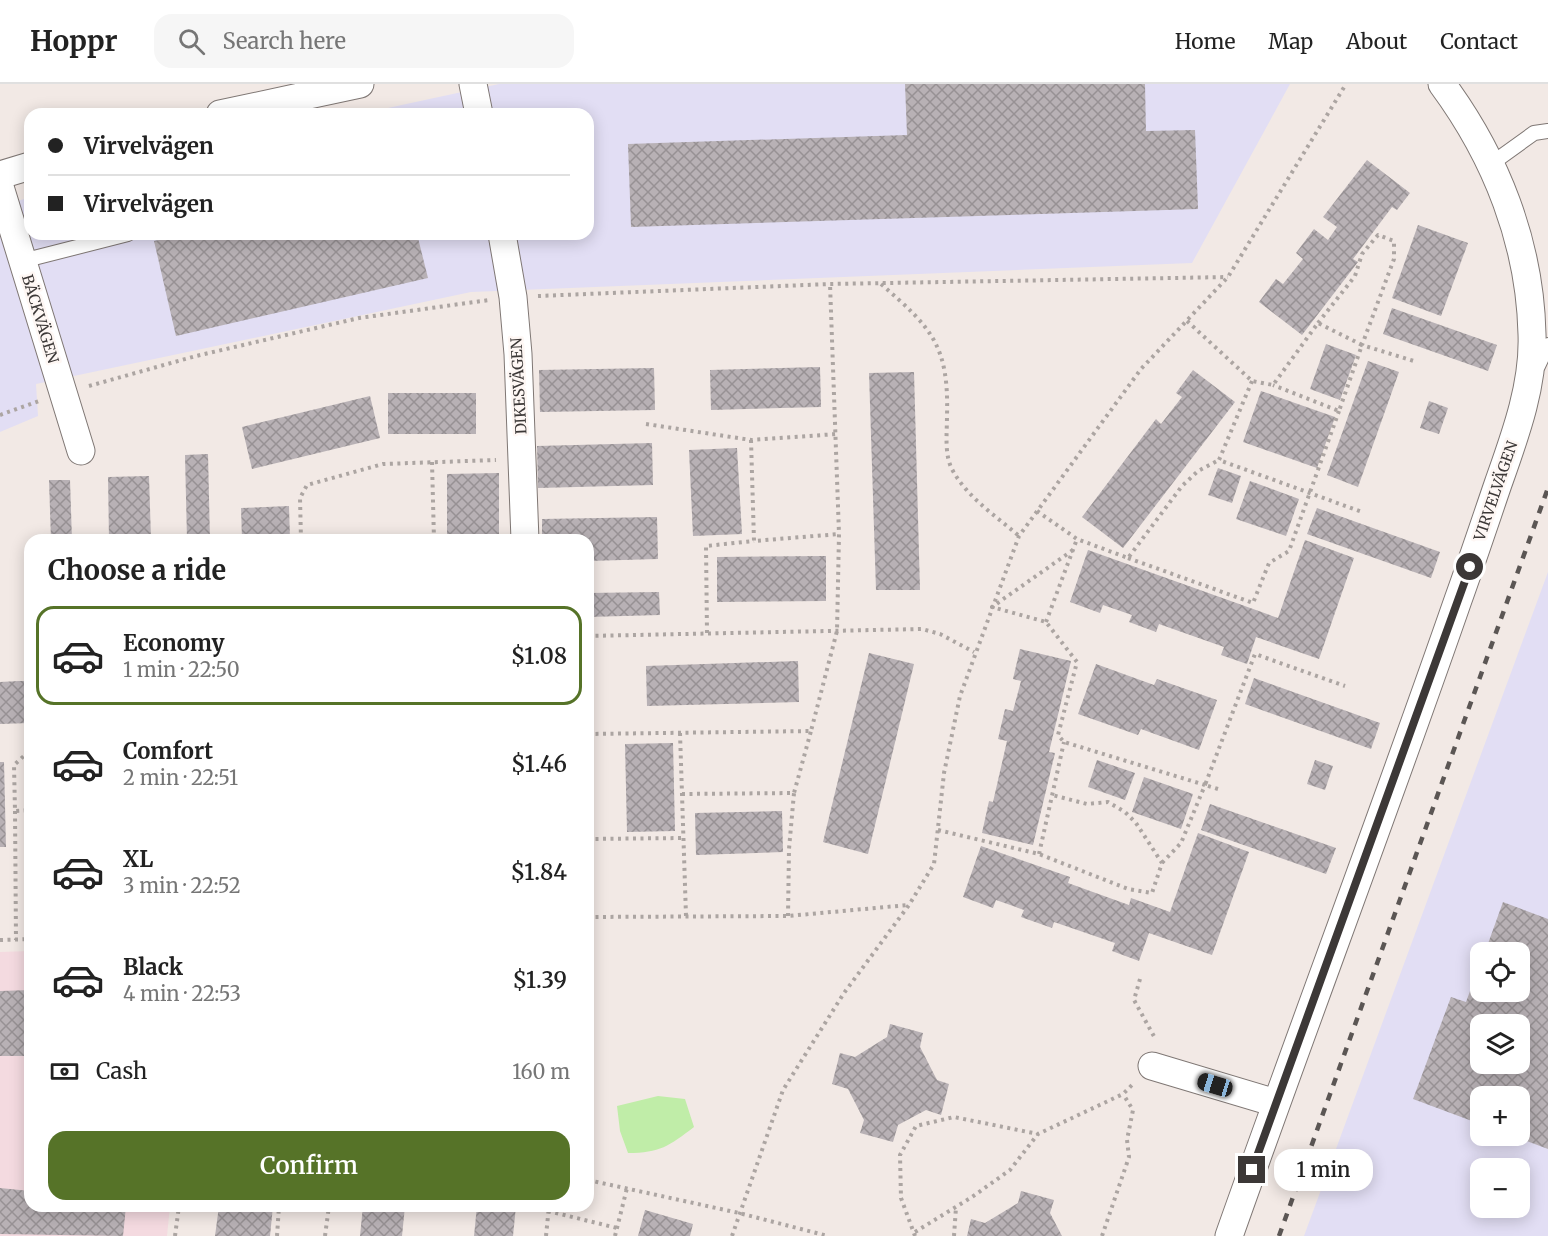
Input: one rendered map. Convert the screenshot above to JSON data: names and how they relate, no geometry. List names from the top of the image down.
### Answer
{
  "streets": {
    "street": ["BÄCKVÄGEN", "DIKESVÄGEN", "VIRVELVÄGEN"]
  },
  "page": {
    "header": "Hoppr",
    "search": "Search here",
    "nav": [
      "Home",
      "Map",
      "About",
      "Contact"
    ],
    "banner": ["Virvelvägen", "Virvelvägen"],
    "heading": "Choose a ride",
    "list": [
      {
        "name": "Economy",
        "note": "1 min · 22:50",
        "value": "$1.08"
      },
      {
        "name": "Comfort",
        "note": "2 min · 22:51",
        "value": "$1.46"
      },
      {
        "name": "XL",
        "note": "3 min · 22:52",
        "value": "$1.84"
      },
      {
        "name": "Black",
        "note": "4 min · 22:53",
        "value": "$1.39"
      }
    ],
    "map_buttons": ["+", "−"],
    "pay": ["Cash", "160 m"],
    "buttons": "Confirm",
    "bubble": "1 min"
  }
}
